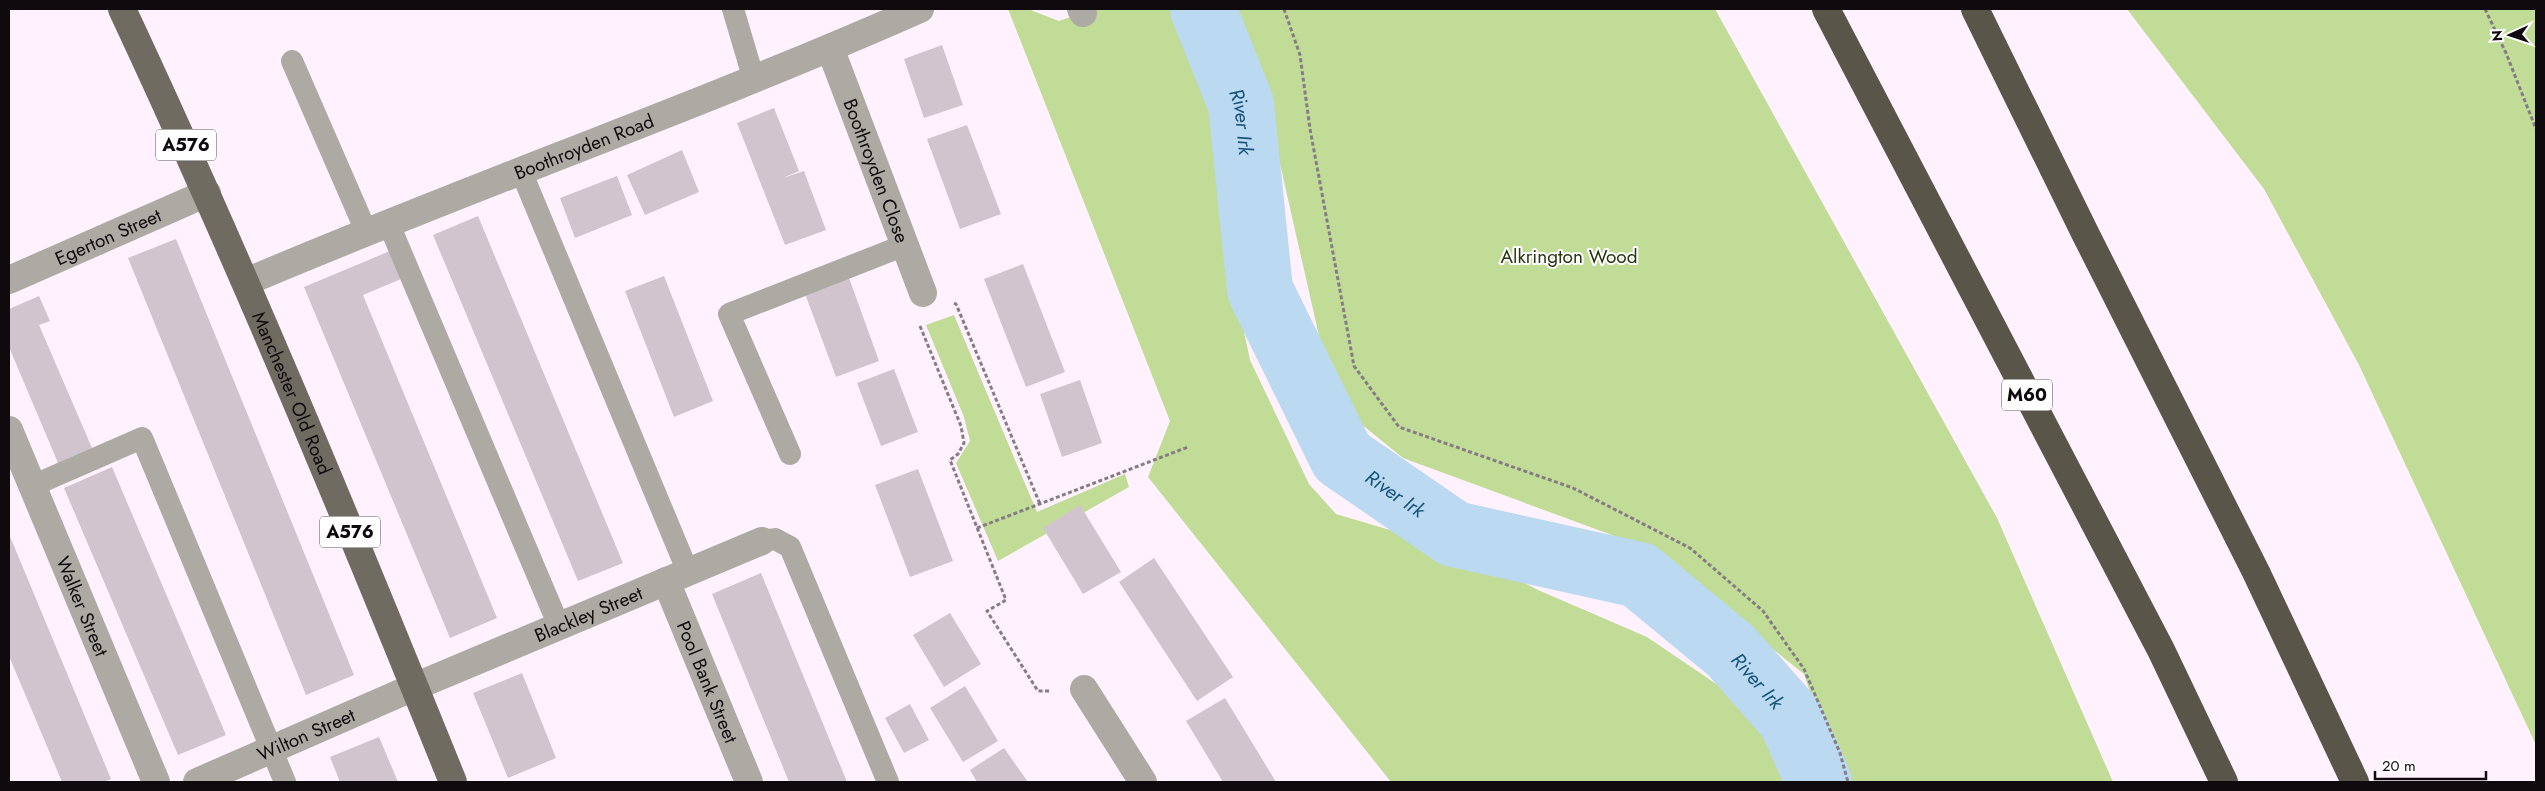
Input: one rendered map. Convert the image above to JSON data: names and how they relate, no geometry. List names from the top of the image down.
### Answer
{
  "streets": {
    "highway": ["M60"],
    "main road": ["A576", "Manchester Old Road"],
    "street": [
      "Boothroyden Road",
      "Boothroyden Close",
      "Egerton Street",
      "Walker Street",
      "Blackley Street",
      "Pool Bank Street",
      "Wilton Street"
    ]
  },
  "crossings": [
    ["Boothroyden Road", "Boothroyden Close"],
    ["Boothroyden Road", "Manchester Old Road"],
    ["Egerton Street", "Manchester Old Road"],
    ["Manchester Old Road", "Blackley Street"],
    ["Manchester Old Road", "Wilton Street"],
    ["Blackley Street", "Pool Bank Street"],
    ["Blackley Street", "Wilton Street"]
  ],
  "water": ["River Irk"],
  "parks": ["Alkrington Wood"],
  "scale_bar": "20 m",
  "north": "left"
}
